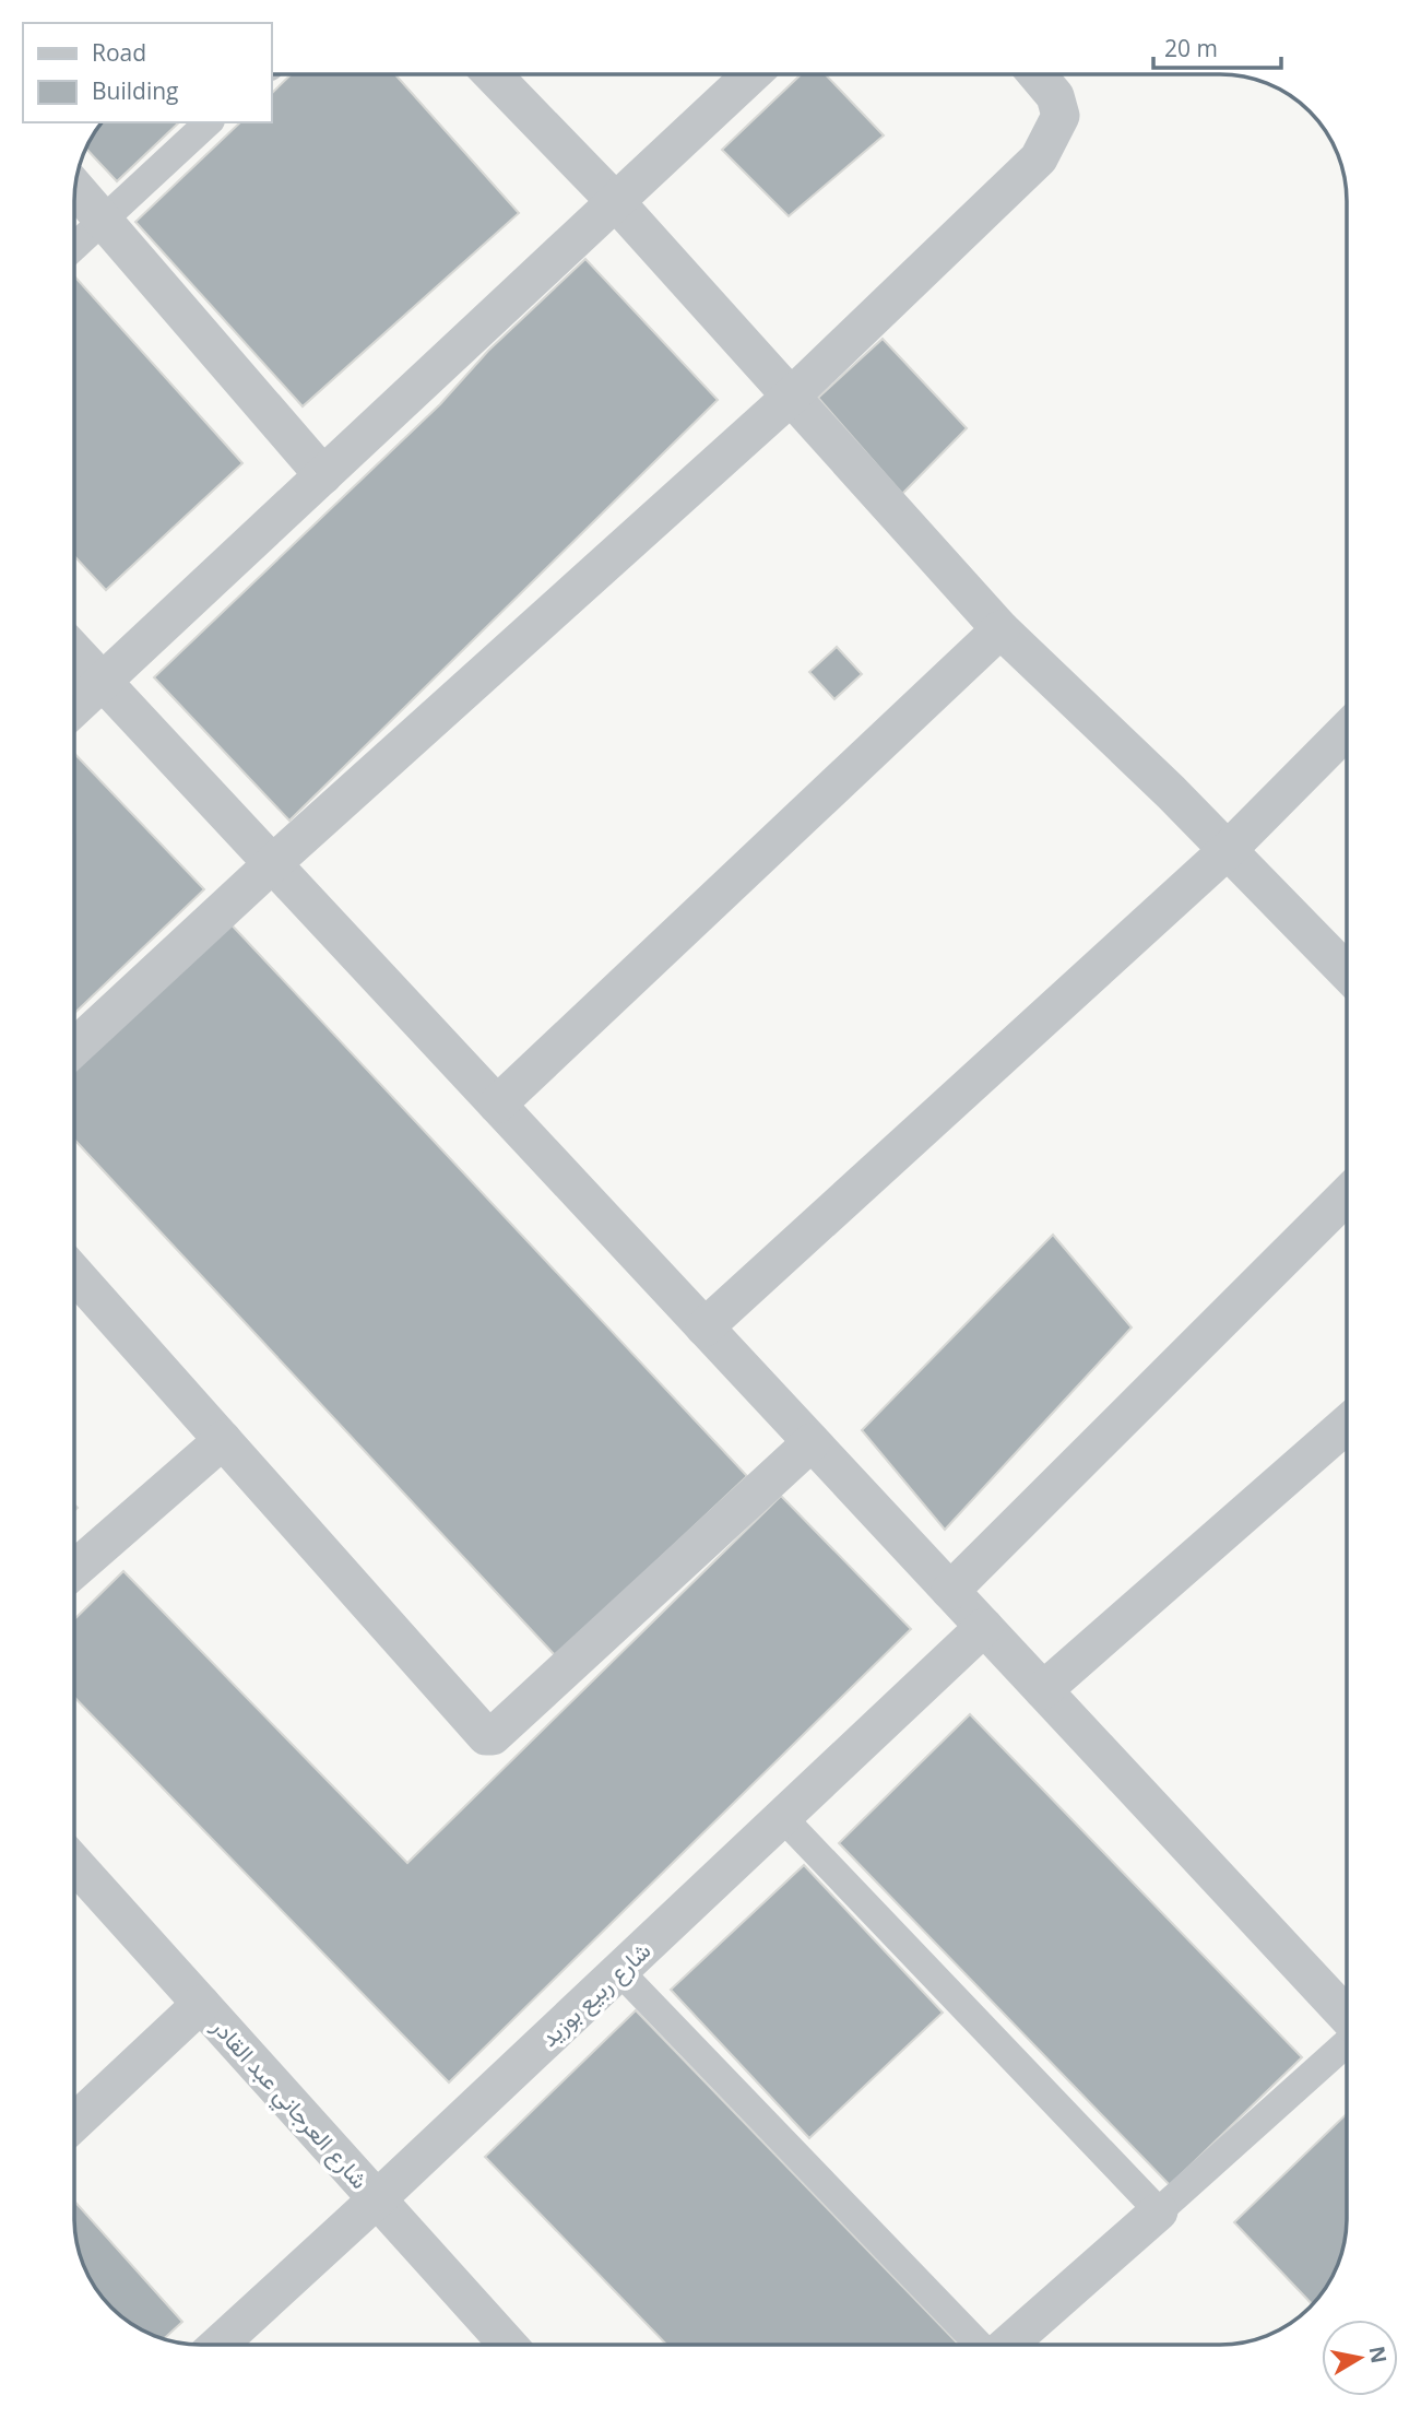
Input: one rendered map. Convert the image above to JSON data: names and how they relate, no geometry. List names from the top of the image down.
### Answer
{
  "streets": {
    "street": ["شارع ربيع بوزيد", "شارع العرجاني عبد القادر"]
  },
  "crossings": [
    ["شارع ربيع بوزيد", "شارع العرجاني عبد القادر"]
  ],
  "legend": ["Road", "Building"],
  "scale_bar": "20 m",
  "north": "right"
}
